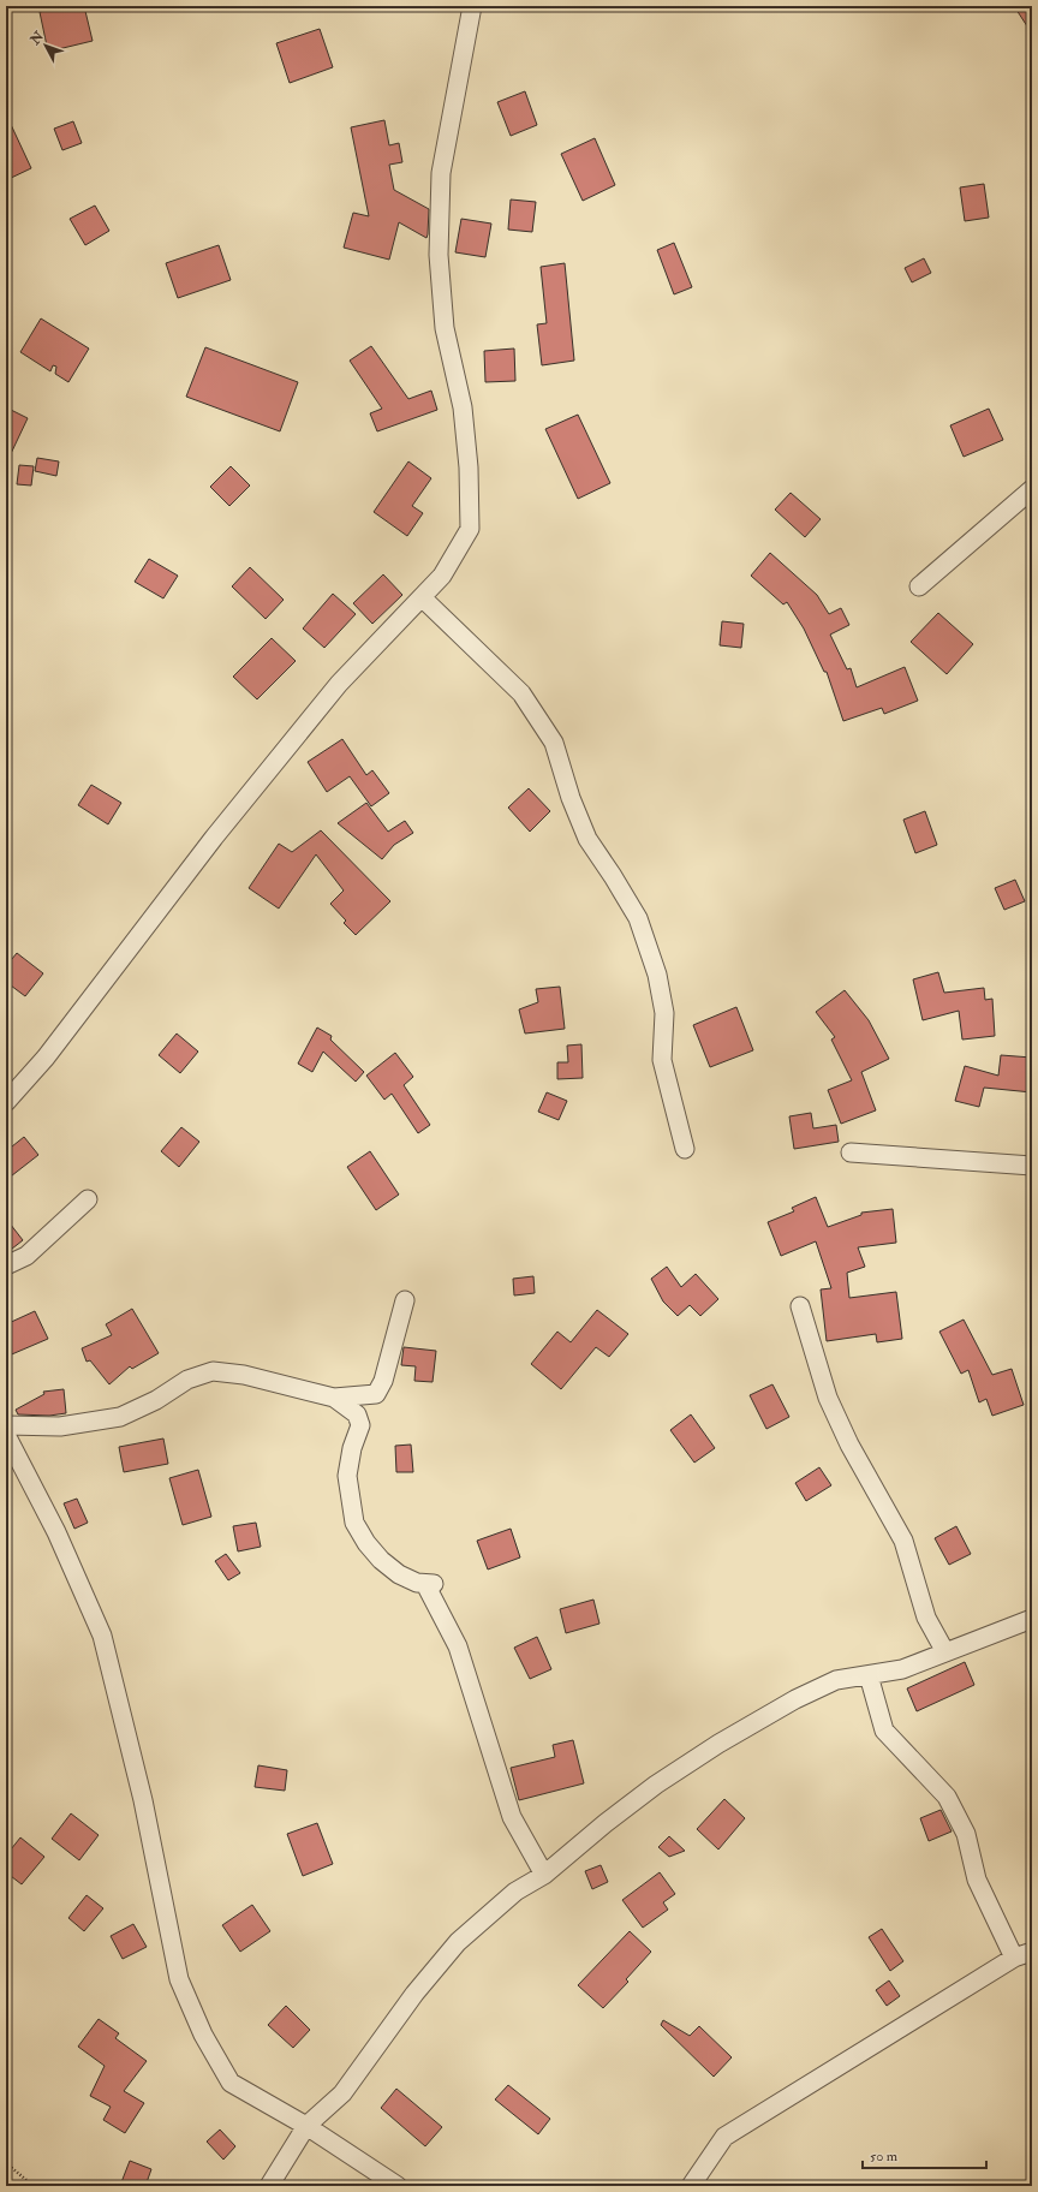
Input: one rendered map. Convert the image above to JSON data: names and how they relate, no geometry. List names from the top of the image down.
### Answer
{
  "scale_bar": "50 m",
  "north": "top left"
}
